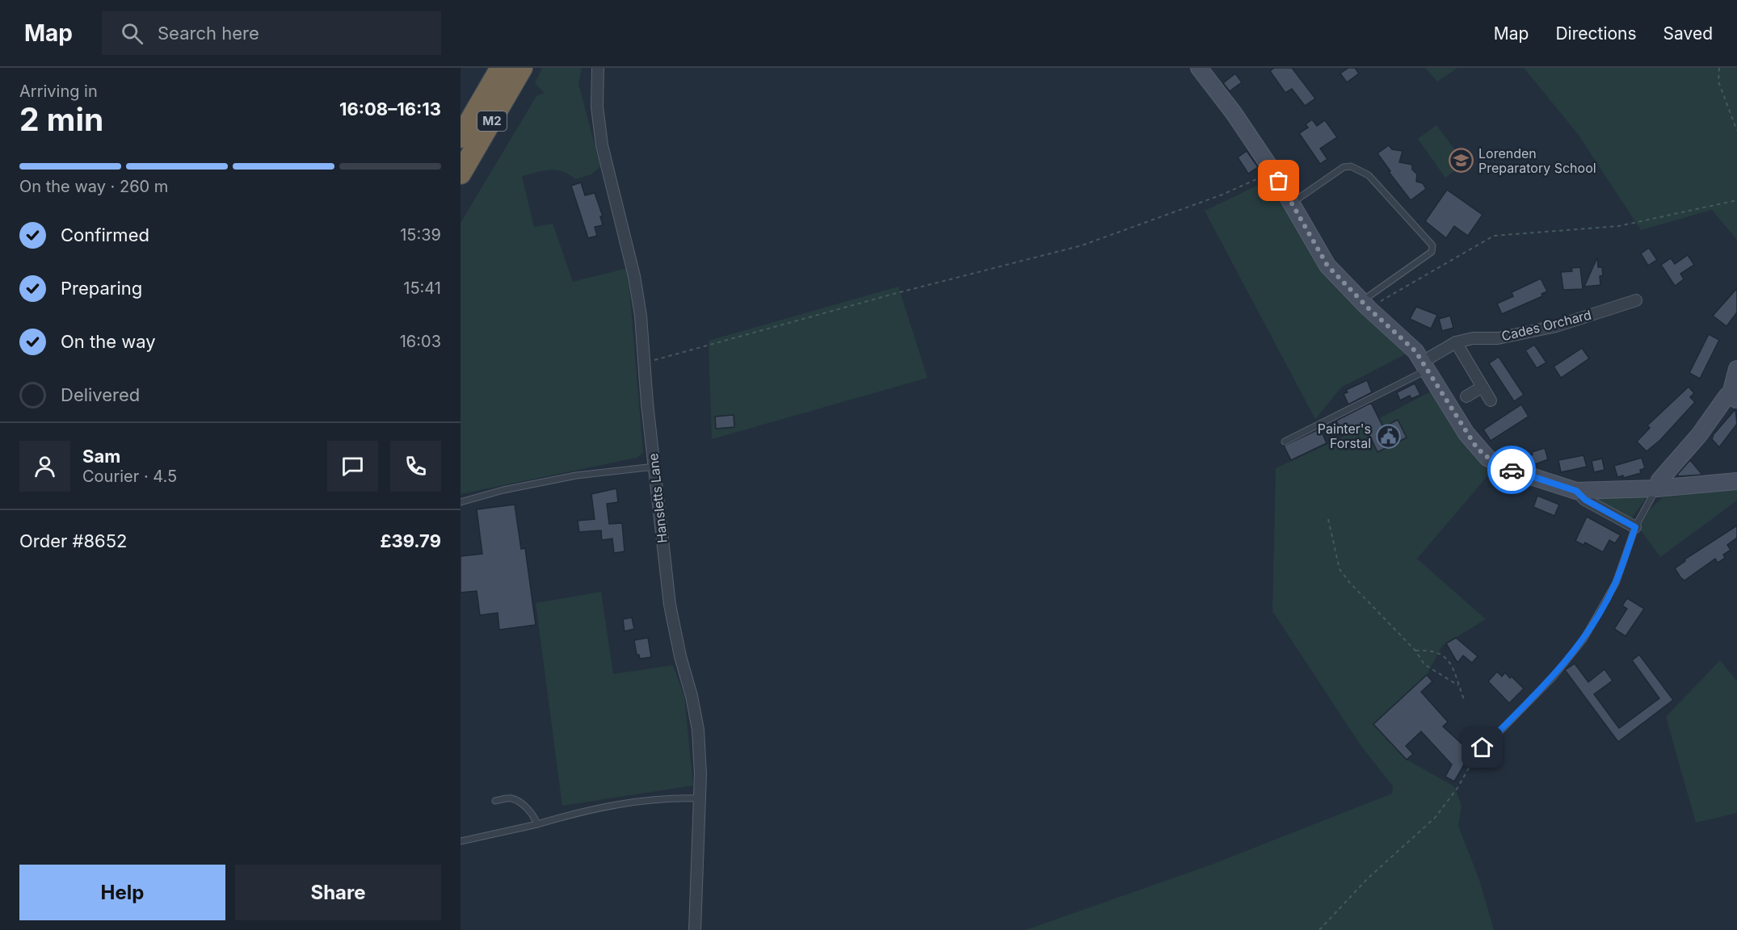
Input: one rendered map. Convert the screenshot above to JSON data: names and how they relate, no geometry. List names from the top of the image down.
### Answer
{
  "streets": {
    "highway": ["M2"],
    "street": ["Cades Orchard", "Hansletts Lane"]
  },
  "places": {
    "school or university": ["Lorenden Preparatory School"],
    "public building": ["Painter's Forstal"]
  },
  "page": {
    "header": "Map",
    "search": "Search here",
    "nav": ["Map", "Directions", "Saved"],
    "heading": ["2 min", "Arriving in", "16:08–16:13"],
    "panel": [
      "Sam",
      "Courier · 4.5",
      "Order #8652",
      "£39.79"
    ],
    "bar": "On the way · 260 m",
    "list": [
      ["Confirmed", "15:39"],
      ["Preparing", "15:41"],
      ["On the way", "16:03"],
      "Delivered"
    ],
    "buttons": ["Help", "Share"]
  }
}
